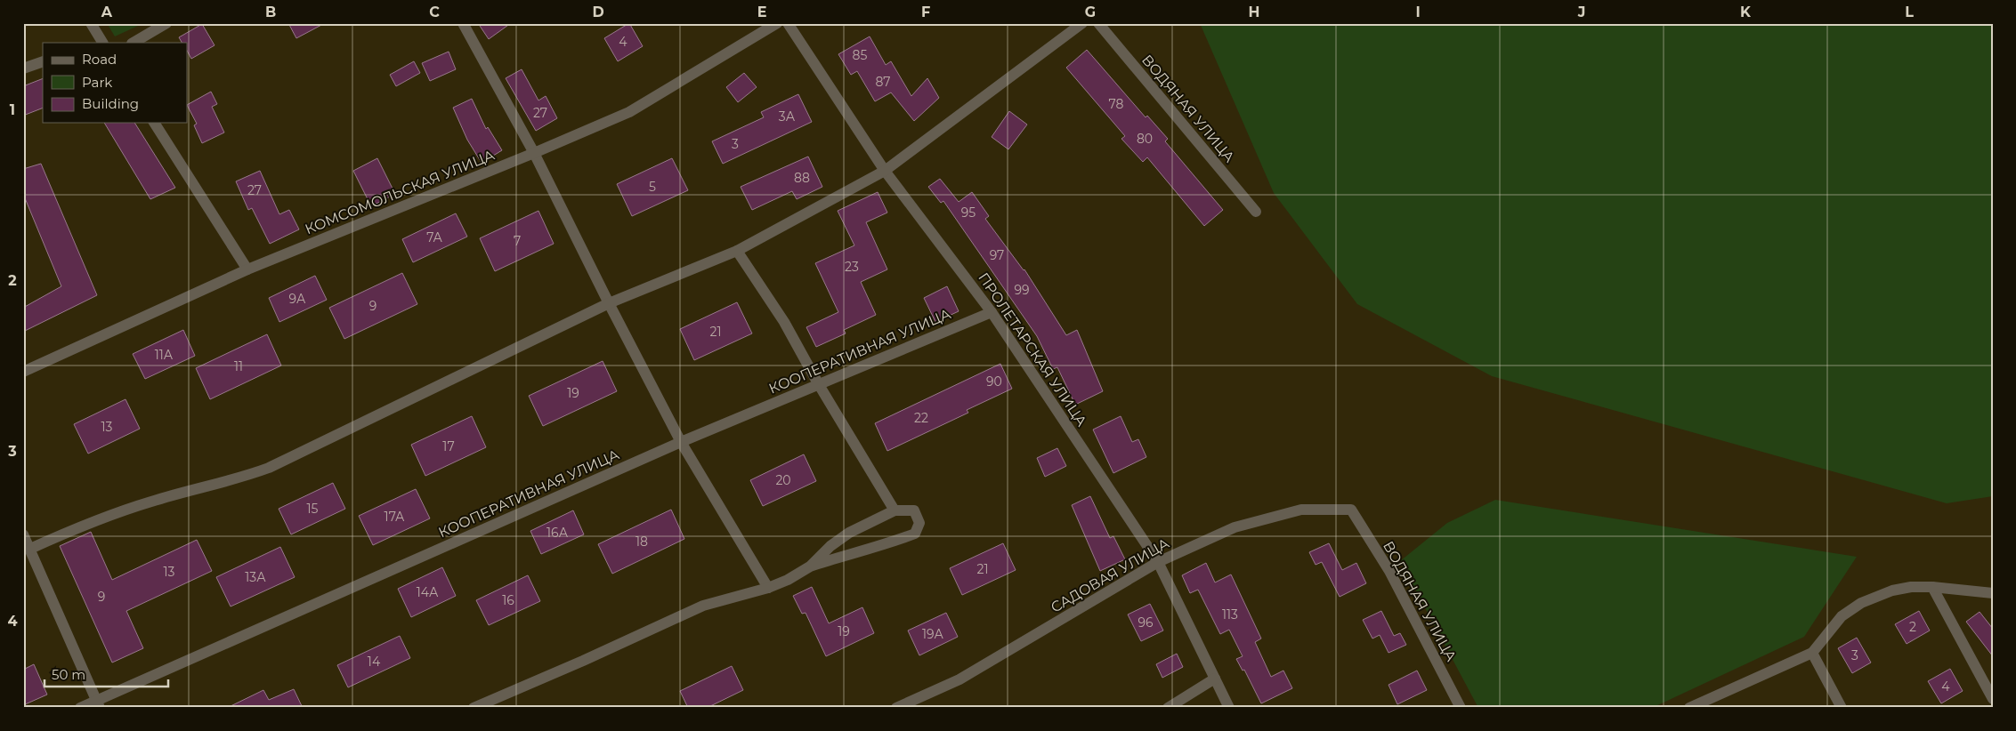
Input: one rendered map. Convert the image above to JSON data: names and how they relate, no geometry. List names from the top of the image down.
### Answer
{
  "streets": {
    "street": [
      "ВОДЯНАЯ УЛИЦА",
      "КОМСОМОЛЬСКАЯ УЛИЦА",
      "ПРОЛЕТАРСКАЯ УЛИЦА",
      "КООПЕРАТИВНАЯ УЛИЦА",
      "САДОВАЯ УЛИЦА"
    ]
  },
  "crossings": [
    ["ВОДЯНАЯ УЛИЦА", "САДОВАЯ УЛИЦА"],
    ["ПРОЛЕТАРСКАЯ УЛИЦА", "КООПЕРАТИВНАЯ УЛИЦА"],
    ["ПРОЛЕТАРСКАЯ УЛИЦА", "САДОВАЯ УЛИЦА"]
  ],
  "house_numbers": [
    "4",
    "85",
    "87",
    "78",
    "27",
    "3А",
    "80",
    "3",
    "88",
    "5",
    "27",
    "95",
    "7А",
    "7",
    "97",
    "23",
    "99",
    "9А",
    "9",
    "21",
    "11А",
    "11",
    "90",
    "19",
    "22",
    "13",
    "17",
    "20",
    "15",
    "17А",
    "16А",
    "18",
    "21",
    "13",
    "13А",
    "14А",
    "9",
    "16",
    "113",
    "96",
    "2",
    "19",
    "19А",
    "3",
    "14",
    "4"
  ],
  "legend": ["Road", "Park", "Building"],
  "scale_bar": "50 m",
  "grid": {
    "columns": [
      "A",
      "B",
      "C",
      "D",
      "E",
      "F",
      "G",
      "H",
      "I",
      "J",
      "K",
      "L"
    ],
    "rows": [
      "1",
      "2",
      "3",
      "4"
    ]
  }
}
